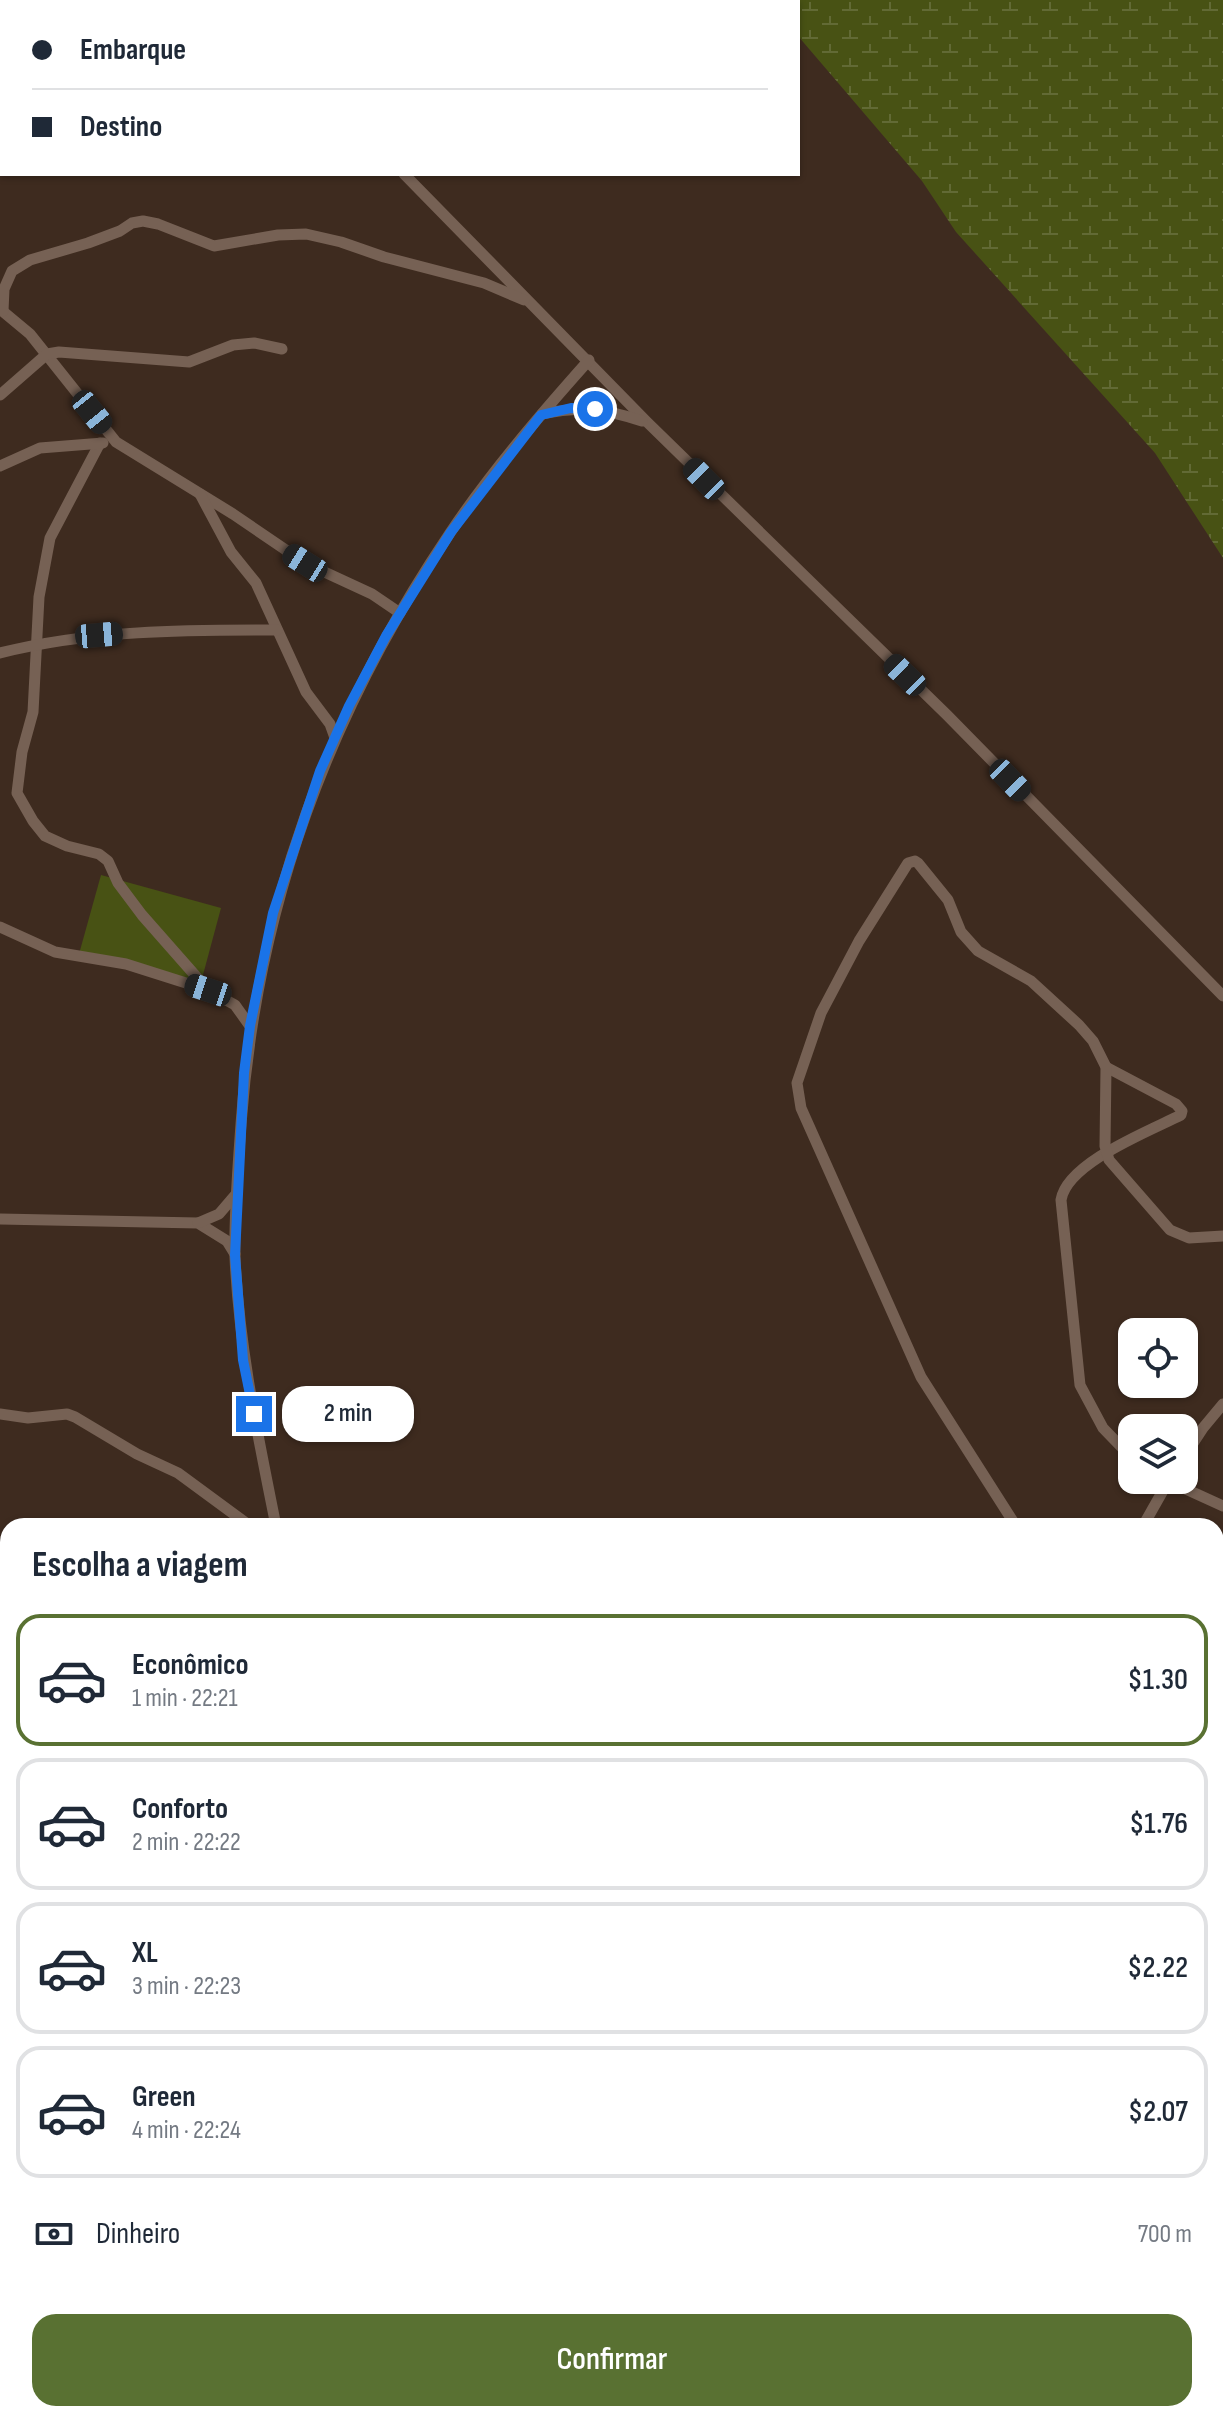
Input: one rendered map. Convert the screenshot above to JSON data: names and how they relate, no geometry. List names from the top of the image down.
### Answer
{
  "page": {
    "banner": ["Embarque", "Destino"],
    "bubble": "2 min",
    "heading": "Escolha a viagem",
    "list": [
      {
        "name": "Econômico",
        "note": "1 min · 22:21",
        "value": "$1.30"
      },
      {
        "name": "Conforto",
        "note": "2 min · 22:22",
        "value": "$1.76"
      },
      {
        "name": "XL",
        "note": "3 min · 22:23",
        "value": "$2.22"
      },
      {
        "name": "Green",
        "note": "4 min · 22:24",
        "value": "$2.07"
      }
    ],
    "pay": ["Dinheiro", "700 m"],
    "buttons": "Confirmar"
  }
}
